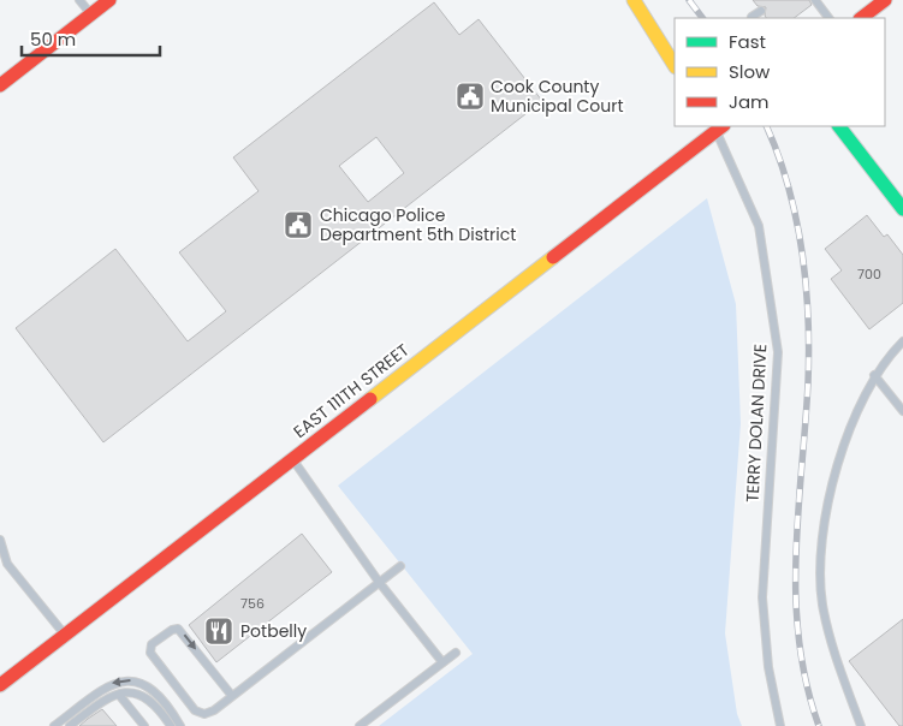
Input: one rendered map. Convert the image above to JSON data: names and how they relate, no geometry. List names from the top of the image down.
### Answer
{
  "streets": {
    "main road": ["EAST 111TH STREET"],
    "lane": ["TERRY DOLAN DRIVE"]
  },
  "crossings": [
    ["EAST 111TH STREET", "TERRY DOLAN DRIVE"]
  ],
  "places": {
    "public building": ["Cook County Municipal Court", "Chicago Police Department 5th District"],
    "restaurant": ["Potbelly"]
  },
  "house_numbers": ["700", "756"],
  "legend": ["Fast", "Slow", "Jam"],
  "scale_bar": "50 m"
}
